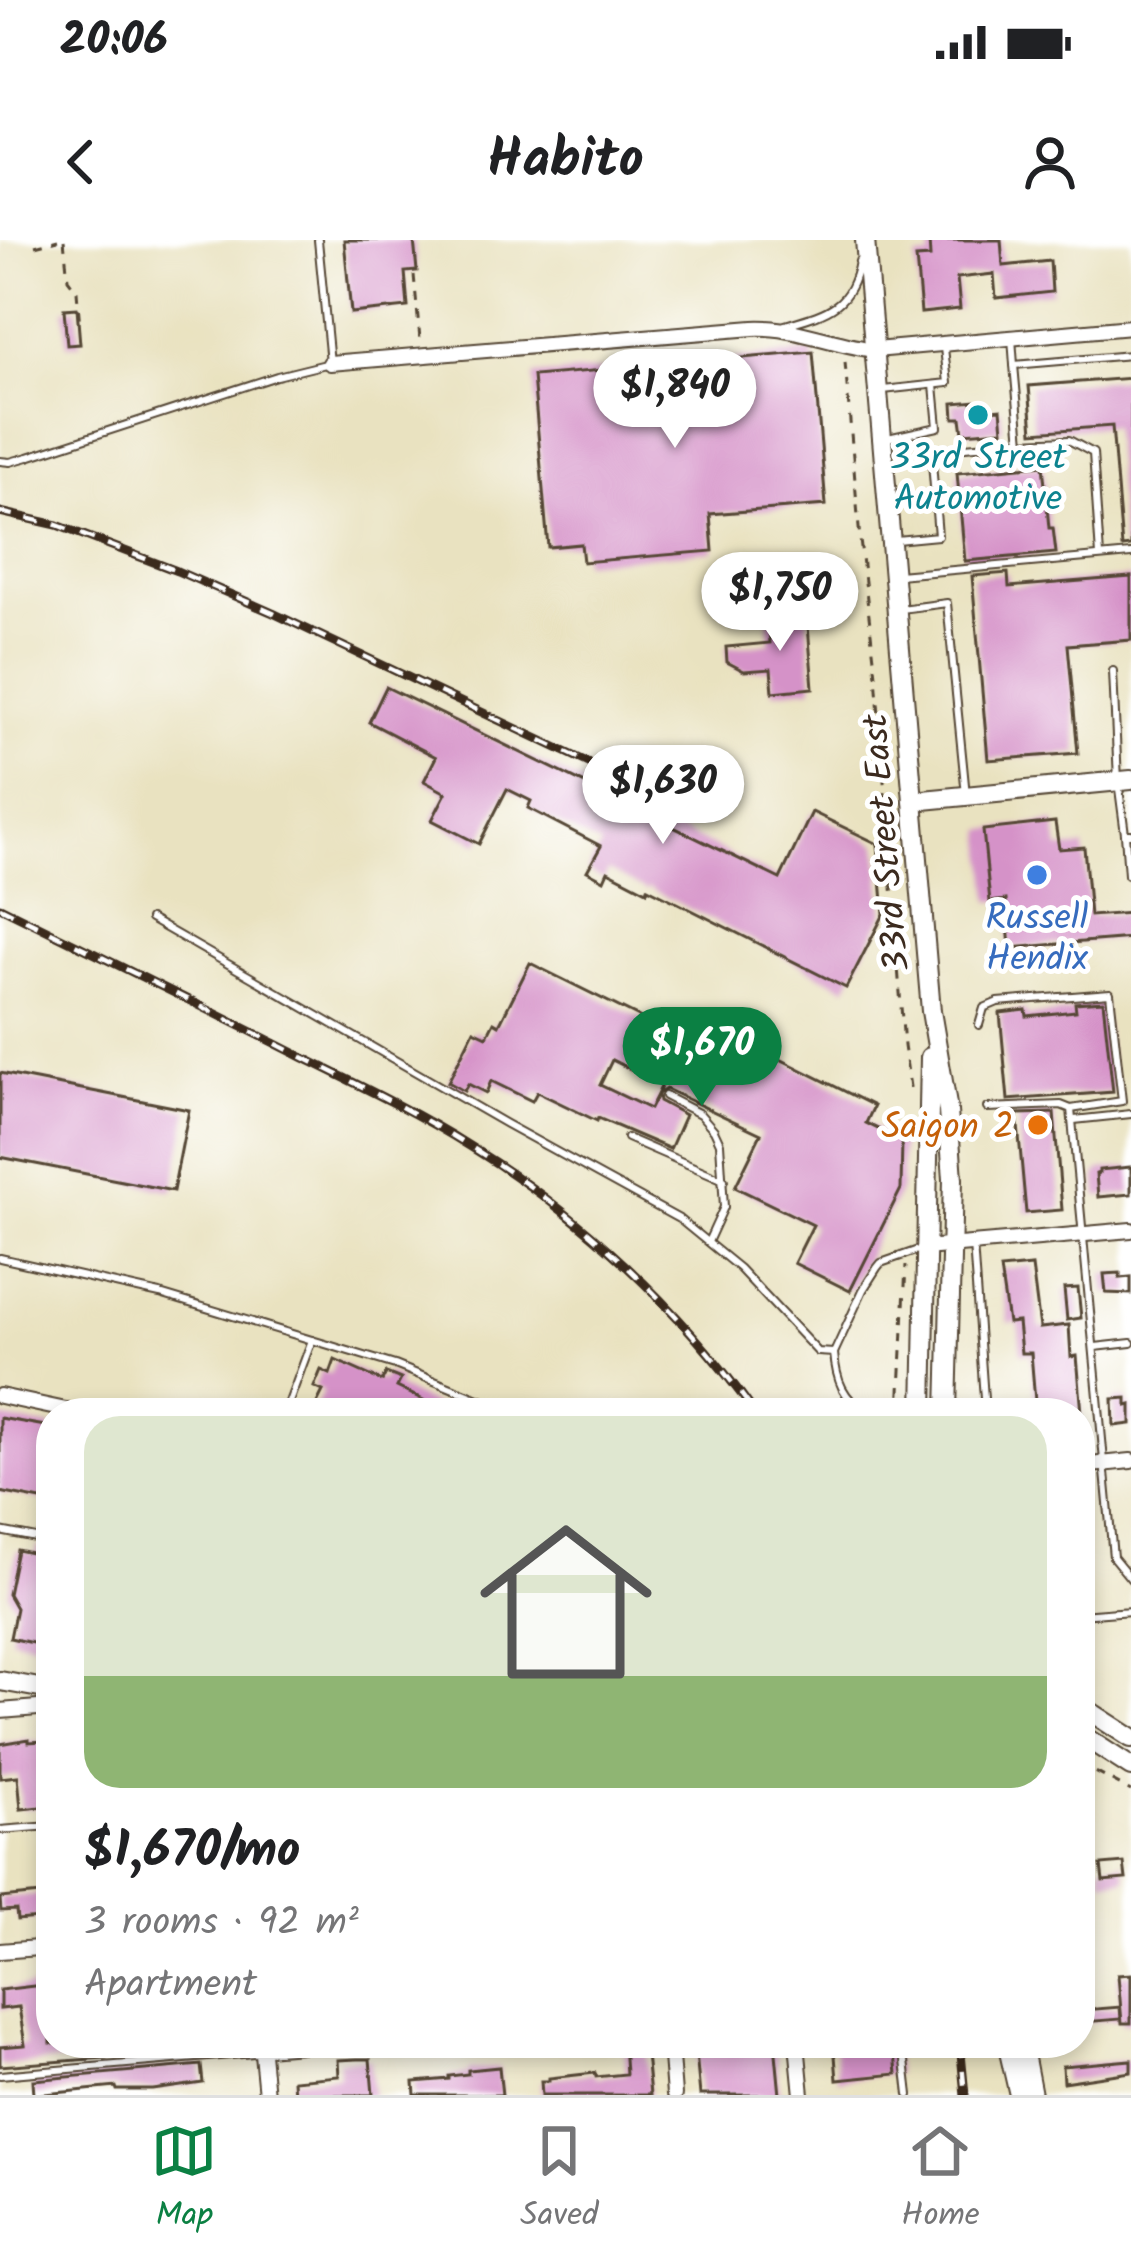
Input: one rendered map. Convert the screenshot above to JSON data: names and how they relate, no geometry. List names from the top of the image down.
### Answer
{
  "streets": {
    "main road": ["33rd Street East"]
  },
  "places": ["33rd Street Automotive", "Russell Hendix", "Saigon 2"],
  "page": {
    "status": "20:06",
    "header": "Habito",
    "price": [
      "$1,840",
      "$1,750",
      "$1,630",
      "$1,670"
    ],
    "list": [
      {
        "name": "$1,670/mo",
        "note": "3 rooms · 92 m² · Apartment"
      }
    ],
    "tabs": ["Map", "Saved", "Home"]
  }
}
